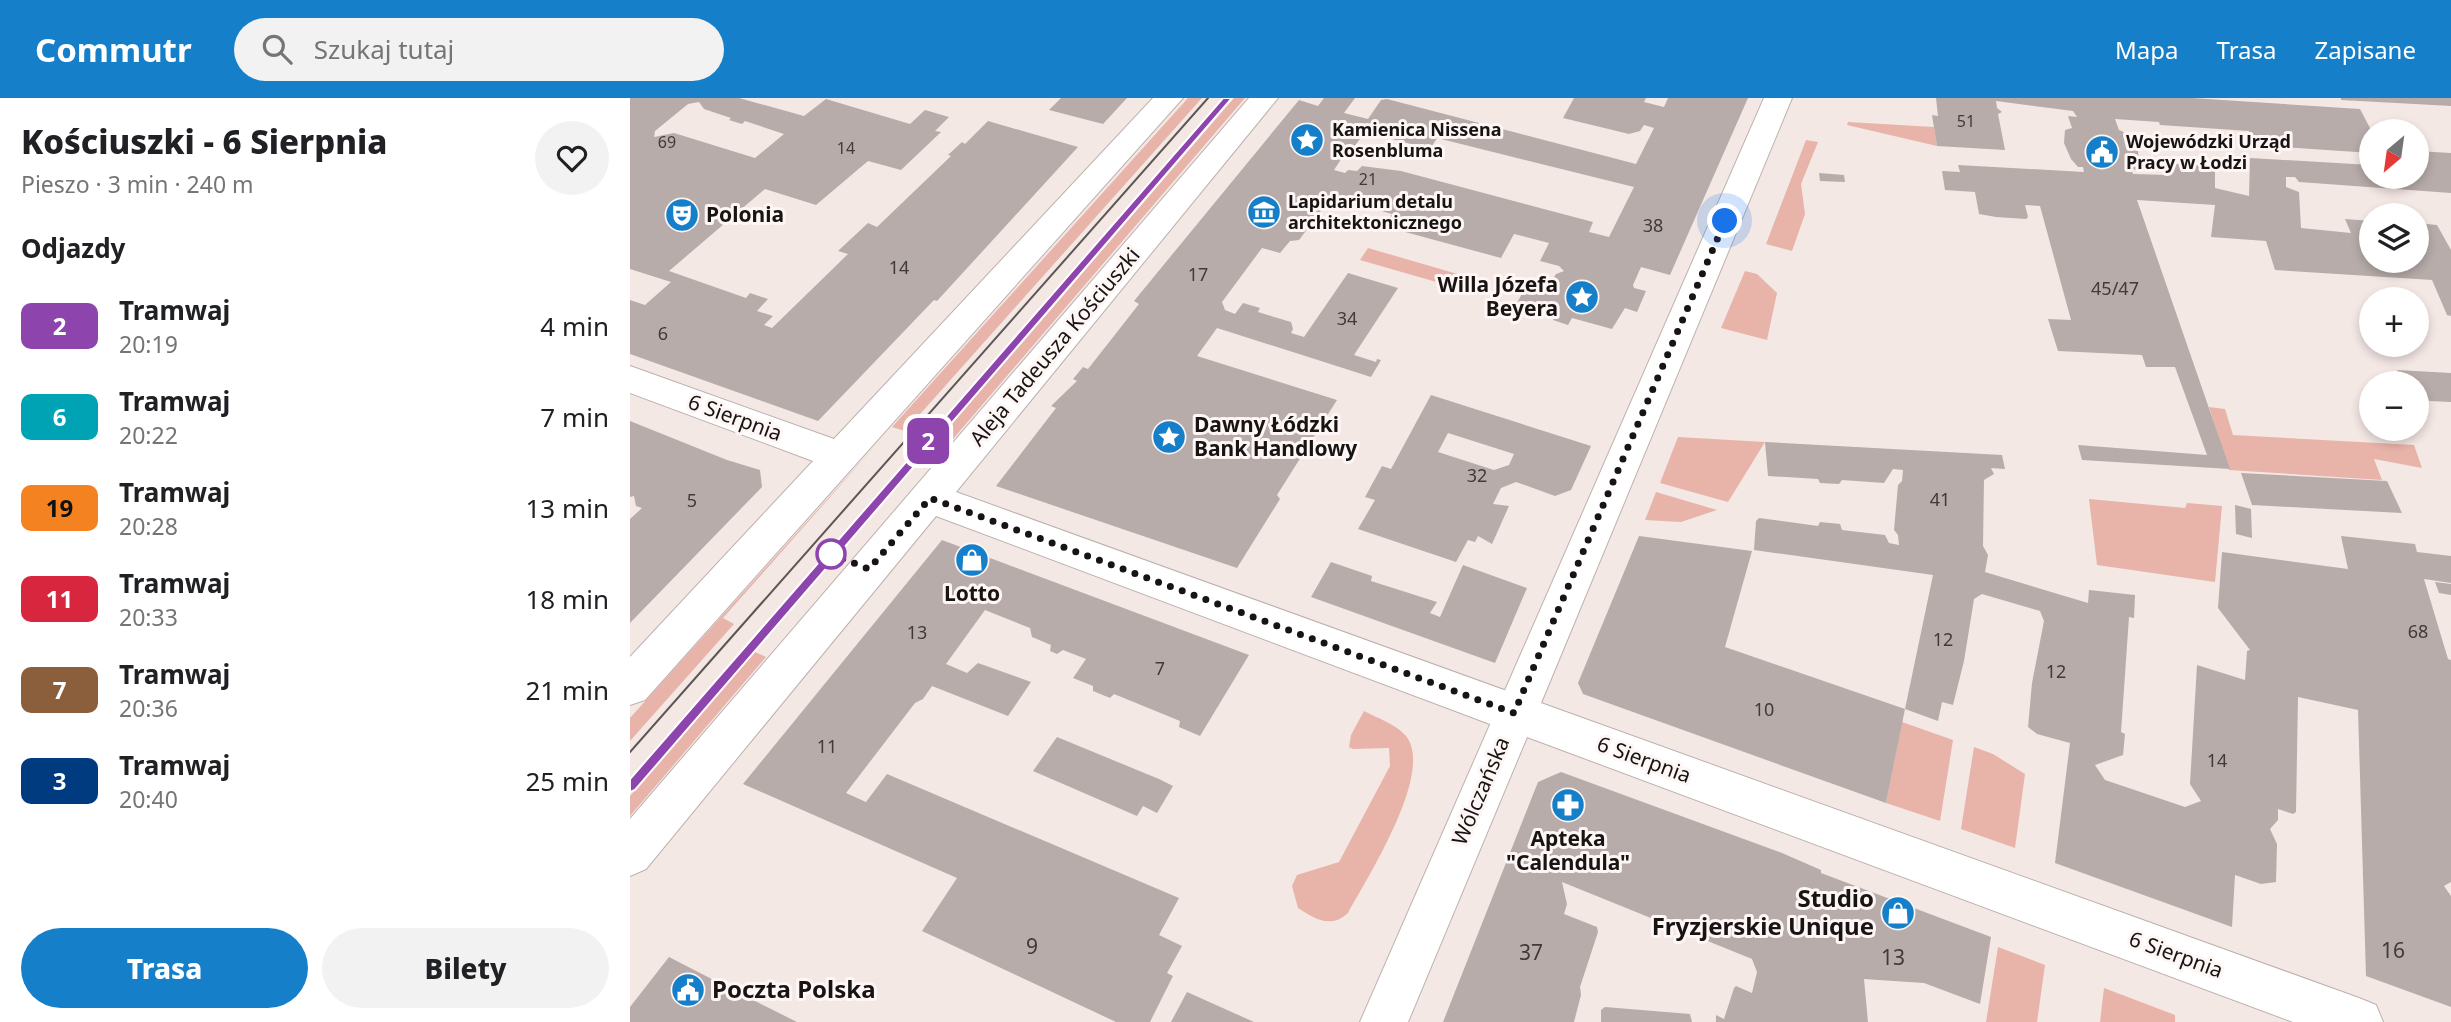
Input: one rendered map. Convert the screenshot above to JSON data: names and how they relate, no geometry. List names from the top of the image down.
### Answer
{
  "streets": {
    "street": ["Aleja Tadeusza Kościuszki", "6 Sierpnia", "Wólczańska"]
  },
  "crossings": [
    ["Aleja Tadeusza Kościuszki", "6 Sierpnia"],
    ["6 Sierpnia", "Wólczańska"]
  ],
  "places": {
    "place": ["Kamienica Nissena Rosenbluma", "Willa Józefa Beyera", "Dawny Łódzki Bank Handlowy"],
    "public building": ["Wojewódzki Urząd Pracy w Łodzi", "Poczta Polska"],
    "museum": ["Lapidarium detalu architektonicznego"],
    "theatre": ["Polonia"],
    "shop": ["Lotto", "Studio Fryzjerskie Unique"],
    "pharmacy": ["Apteka \"Calendula\""]
  },
  "lines": ["tram line 2"],
  "house_numbers": [
    "51",
    "69",
    "14",
    "21",
    "38",
    "14",
    "17",
    "45/47",
    "34",
    "6",
    "32",
    "41",
    "5",
    "68",
    "13",
    "12",
    "7",
    "12",
    "10",
    "11",
    "14",
    "9",
    "16",
    "37",
    "13"
  ],
  "north": "bottom left",
  "page": {
    "header": "Commutr",
    "search": "Szukaj tutaj",
    "nav": ["Mapa", "Trasa", "Zapisane"],
    "heading": [
      ["Kościuszki - 6 Sierpnia", "Pieszo · 3 min · 240 m"],
      "Odjazdy"
    ],
    "on_map": "2",
    "map_buttons": ["+", "−"],
    "list": [
      {
        "mark": "2",
        "name": "Tramwaj",
        "note": "20:19",
        "value": "4 min"
      },
      {
        "mark": "6",
        "name": "Tramwaj",
        "note": "20:22",
        "value": "7 min"
      },
      {
        "mark": "19",
        "name": "Tramwaj",
        "note": "20:28",
        "value": "13 min"
      },
      {
        "mark": "11",
        "name": "Tramwaj",
        "note": "20:33",
        "value": "18 min"
      },
      {
        "mark": "7",
        "name": "Tramwaj",
        "note": "20:36",
        "value": "21 min"
      },
      {
        "mark": "3",
        "name": "Tramwaj",
        "note": "20:40",
        "value": "25 min"
      }
    ],
    "buttons": ["Trasa", "Bilety"]
  }
}
